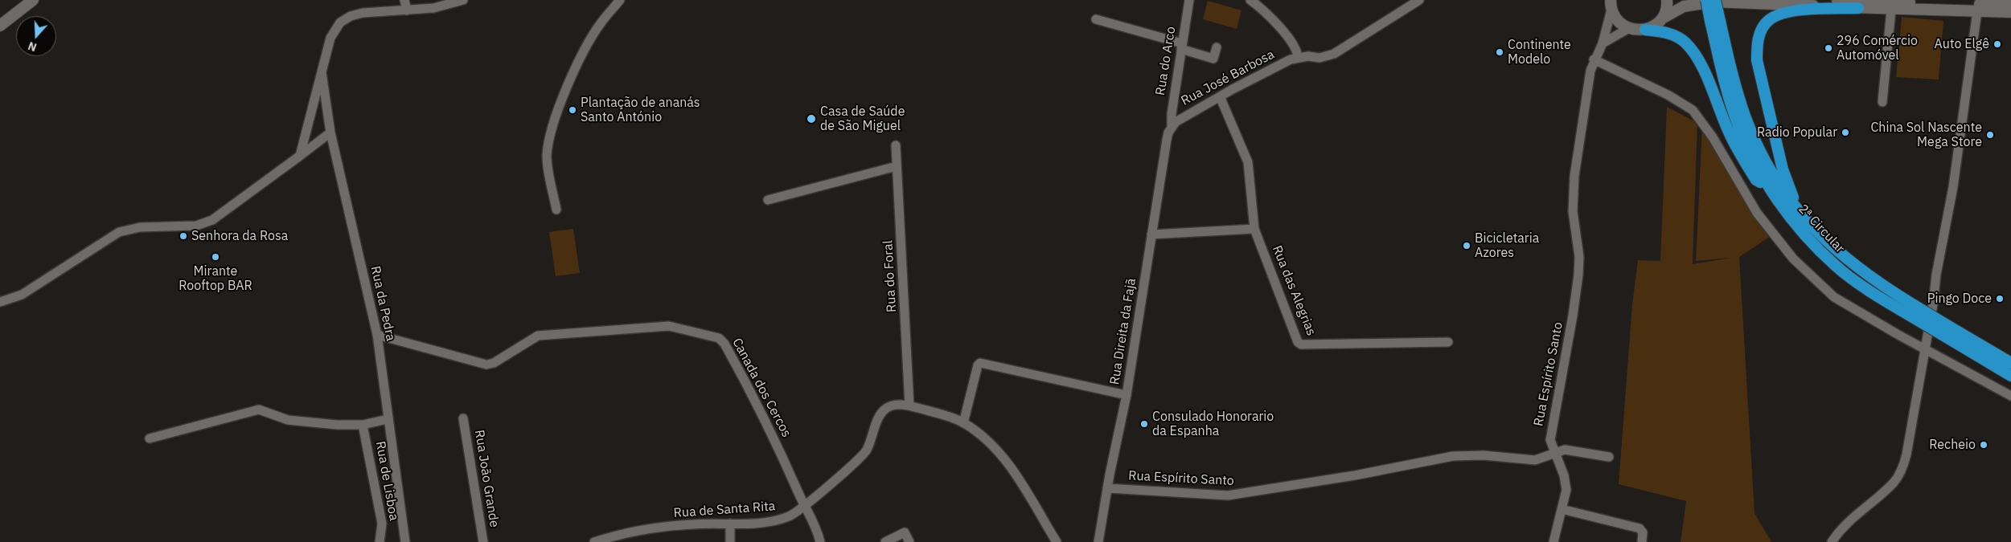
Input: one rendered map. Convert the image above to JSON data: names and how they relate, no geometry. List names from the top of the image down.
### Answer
{
  "streets": {
    "highway": ["2ª Circular"],
    "street": [
      "Rua do Arco",
      "Rua José Barbosa",
      "Rua do Foral",
      "Rua das Alegrias",
      "Rua da Pedra",
      "Rua Direita da Fajã",
      "Rua Espírito Santo",
      "Canada dos Cercos",
      "Rua João Grande",
      "Rua de Lisboa",
      "Rua de Santa Rita"
    ]
  },
  "crossings": [
    ["Rua do Arco", "Rua José Barbosa"],
    ["Rua do Arco", "Rua Direita da Fajã"],
    ["Rua José Barbosa", "Rua Direita da Fajã"],
    ["Rua do Foral", "Rua de Santa Rita"],
    ["Rua da Pedra", "Canada dos Cercos"],
    ["Rua Direita da Fajã", "Rua Espírito Santo"],
    ["Canada dos Cercos", "Rua de Santa Rita"]
  ],
  "places": [
    "Auto Elgê",
    "296 Comércio Automóvel",
    "Continente Modelo",
    "Plantação de ananás Santo António",
    "Casa de Saúde de São Miguel",
    "Radio Popular",
    "China Sol Nascente Mega Store",
    "Senhora da Rosa",
    "Bicicletaria Azores",
    "Mirante Rooftop BAR",
    "Pingo Doce",
    "Consulado Honorario da Espanha",
    "Recheio"
  ],
  "north": "bottom"
}
